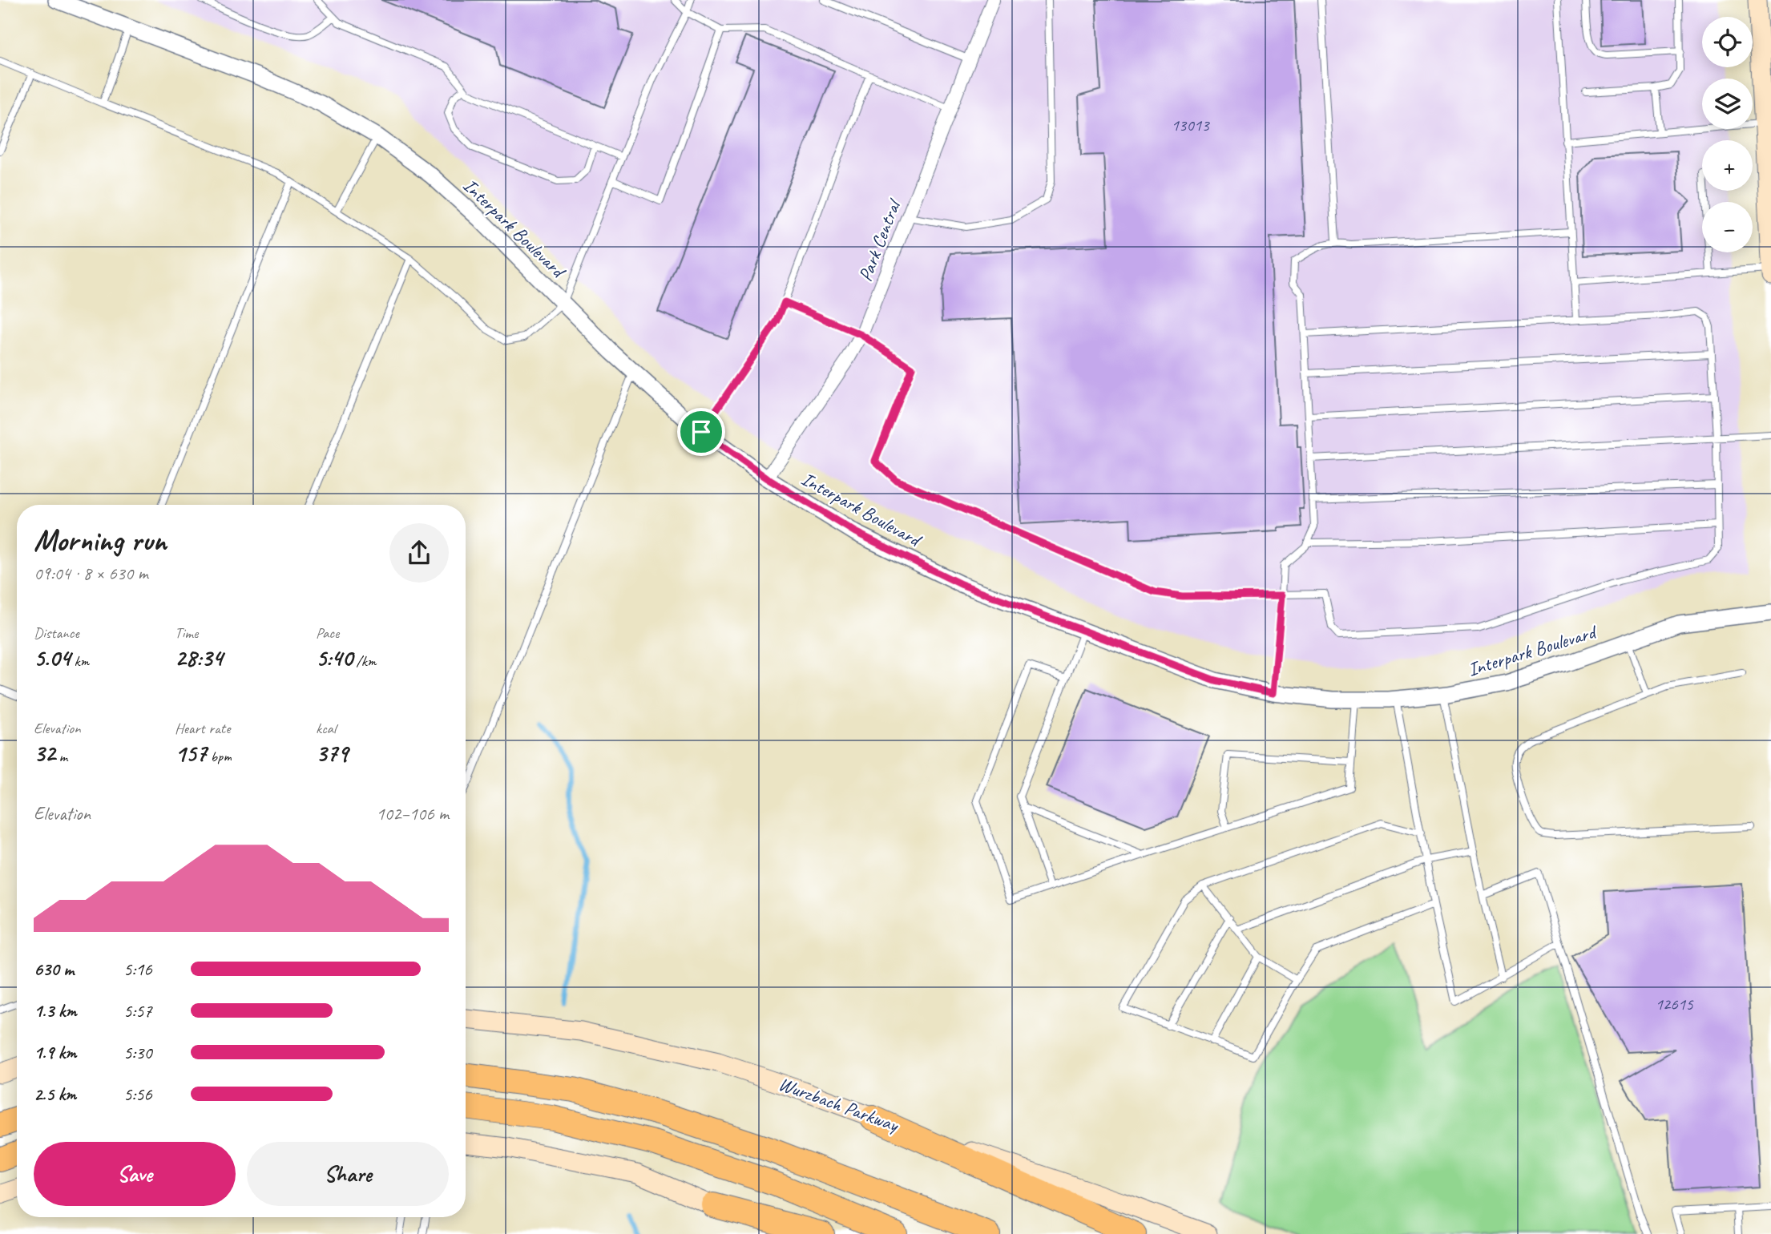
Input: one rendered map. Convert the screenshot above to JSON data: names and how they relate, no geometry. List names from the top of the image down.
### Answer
{
  "streets": {
    "main road": ["Wurzbach Parkway"],
    "street": ["Interpark Boulevard", "Park Central"]
  },
  "crossings": [
    ["Interpark Boulevard", "Park Central"]
  ],
  "house_numbers": ["13013", "12615"],
  "page": {
    "map_buttons": ["+", "−"],
    "heading": ["Morning run", "09:04 · 8 × 630 m"],
    "stats": [
      ["Distance", "5.04 km"],
      ["Time", "28:34"],
      ["Pace", "5:40 /km"],
      ["Elevation", "32 m"],
      ["Heart rate", "157 bpm"],
      ["kcal", "379"]
    ],
    "chart": ["Elevation", "102–106 m"],
    "list": [
      {
        "name": "630 m",
        "note": "5:16"
      },
      {
        "name": "1.3 km",
        "note": "5:57"
      },
      {
        "name": "1.9 km",
        "note": "5:30"
      },
      {
        "name": "2.5 km",
        "note": "5:56"
      }
    ],
    "buttons": ["Save", "Share"]
  }
}
